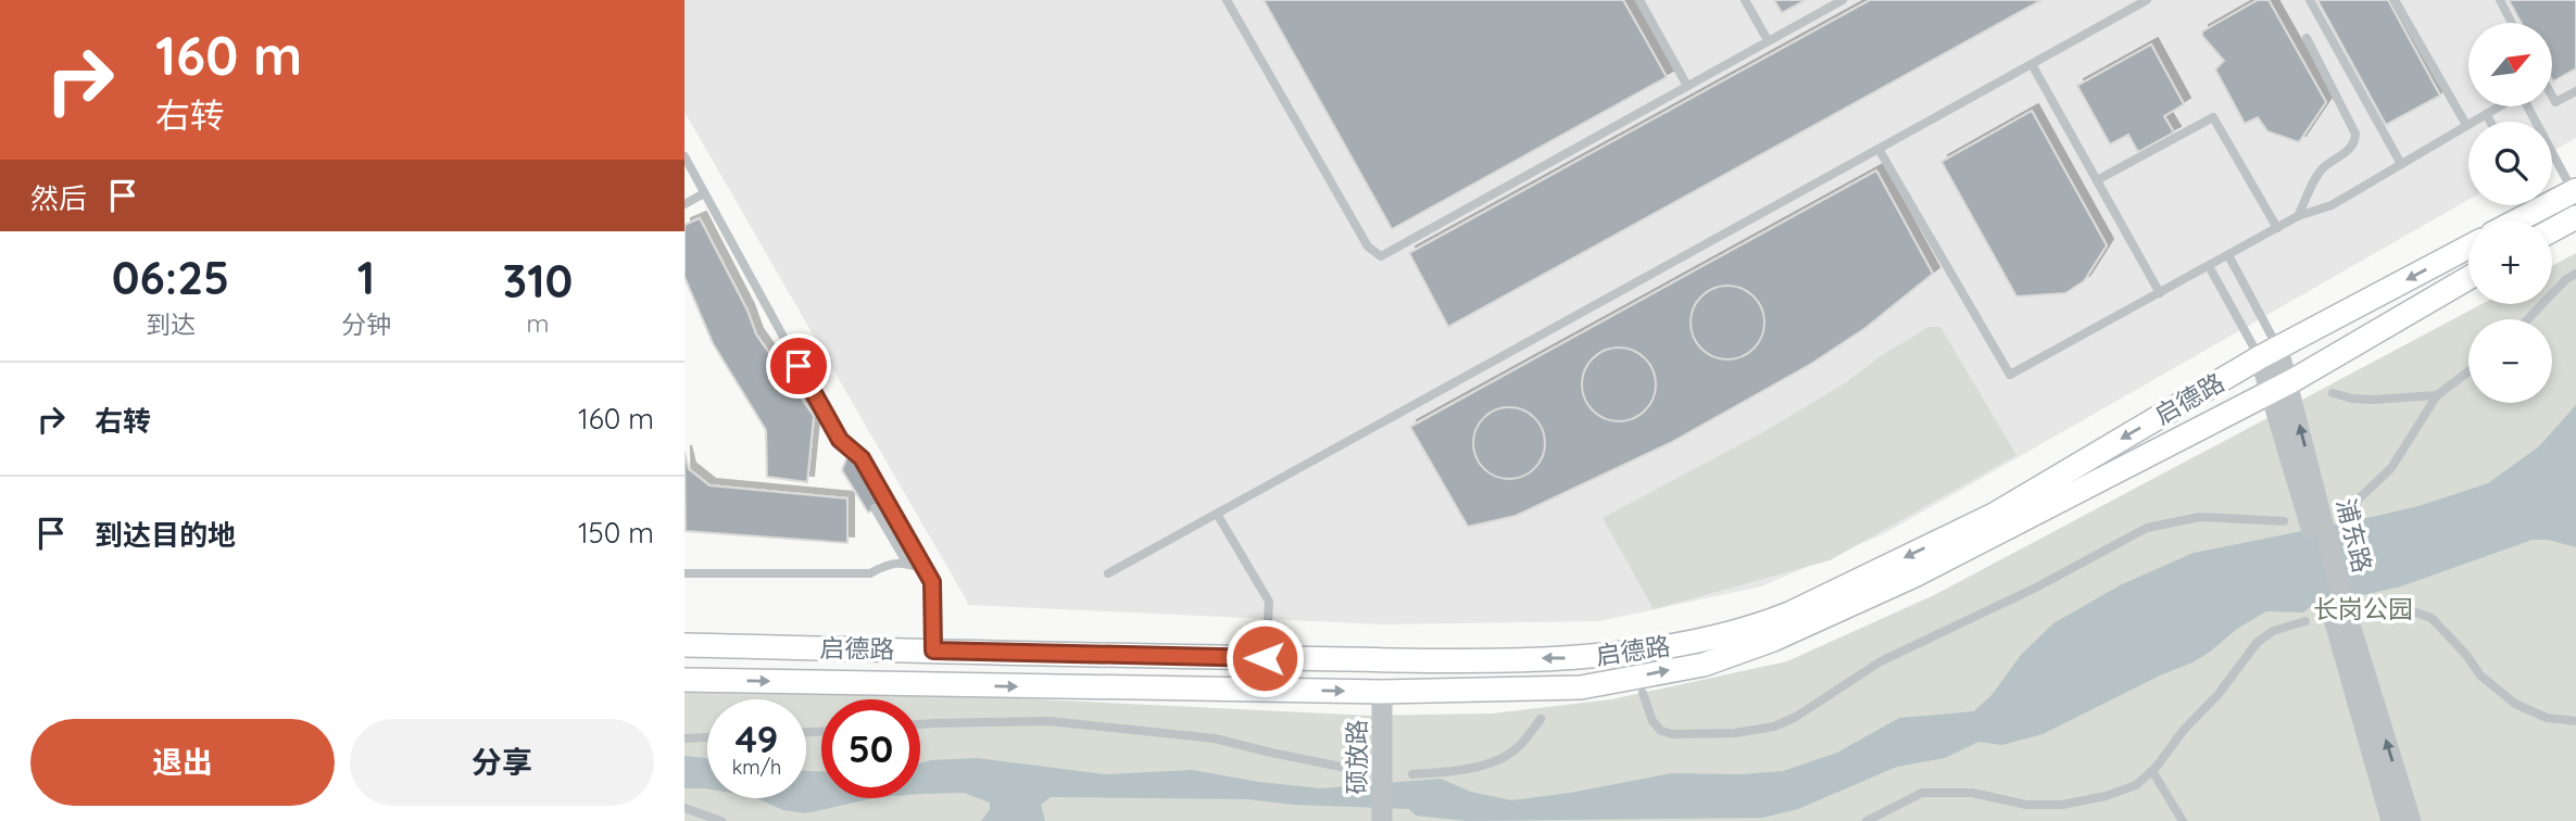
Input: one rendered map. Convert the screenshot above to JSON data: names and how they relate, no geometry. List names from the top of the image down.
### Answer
{
  "streets": {
    "main road": ["启德路"],
    "street": ["浦东路", "硕放路"]
  },
  "crossings": [
    ["启德路", "浦东路"],
    ["启德路", "硕放路"]
  ],
  "parks": ["长岗公园"],
  "north": "top right",
  "page": {
    "turn": ["160 m", "右转"],
    "map_buttons": ["+", "−"],
    "then": "然后",
    "eta": [
      "06:25",
      "到达",
      "1",
      "分钟",
      "310",
      "m"
    ],
    "list": [
      {
        "name": "右转",
        "value": "160 m"
      },
      {
        "name": "到达目的地",
        "value": "150 m"
      }
    ],
    "speed": "49 km/h",
    "limit": "50",
    "buttons": ["退出", "分享"]
  }
}
